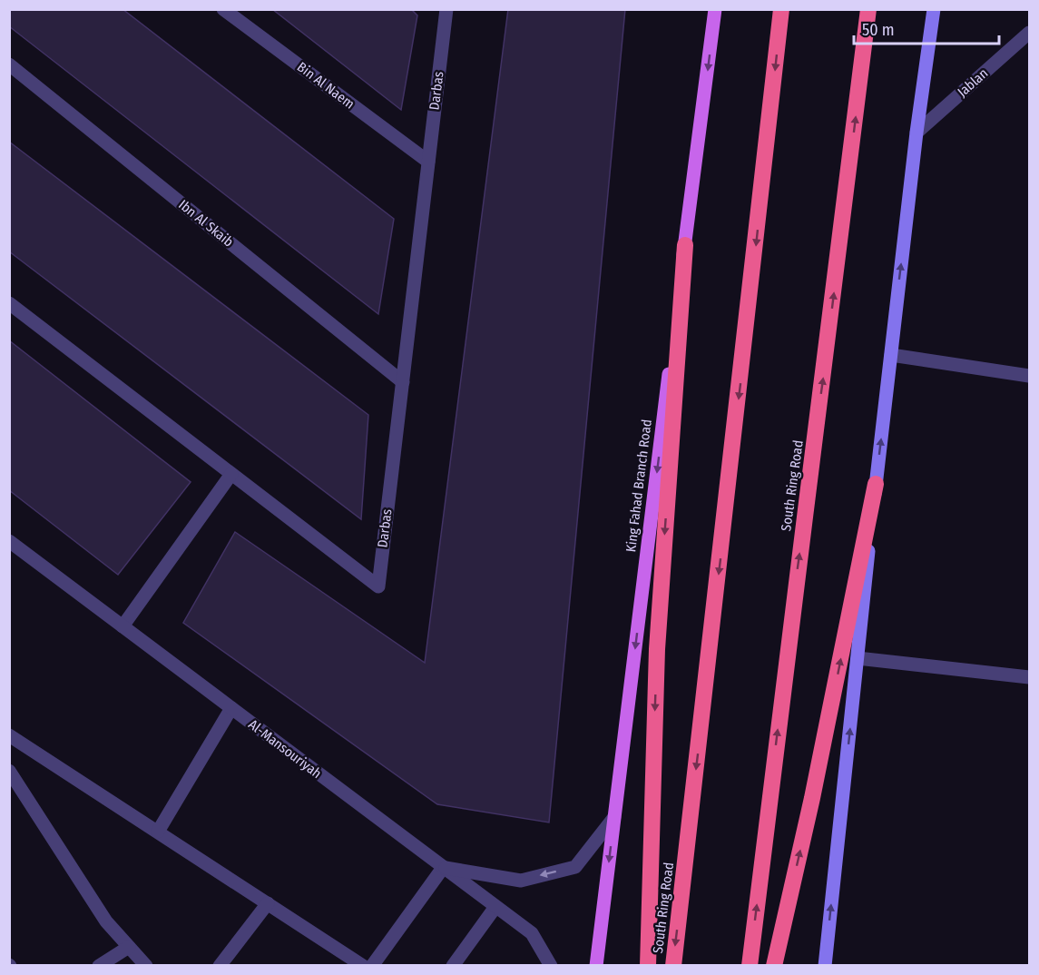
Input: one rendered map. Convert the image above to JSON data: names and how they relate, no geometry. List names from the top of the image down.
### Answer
{
  "streets": {
    "highway": ["South Ring Road"],
    "main road": ["King Fahad Branch Road"],
    "street": [
      "Jablan",
      "Bin Al Naem",
      "Darbas",
      "Ibn Al Skaib",
      "Al-Mansouriyah"
    ]
  },
  "crossings": [
    ["Bin Al Naem", "Darbas"],
    ["Darbas", "Ibn Al Skaib"]
  ],
  "one_way": ["King Fahad Branch Road"],
  "scale_bar": "50 m"
}
